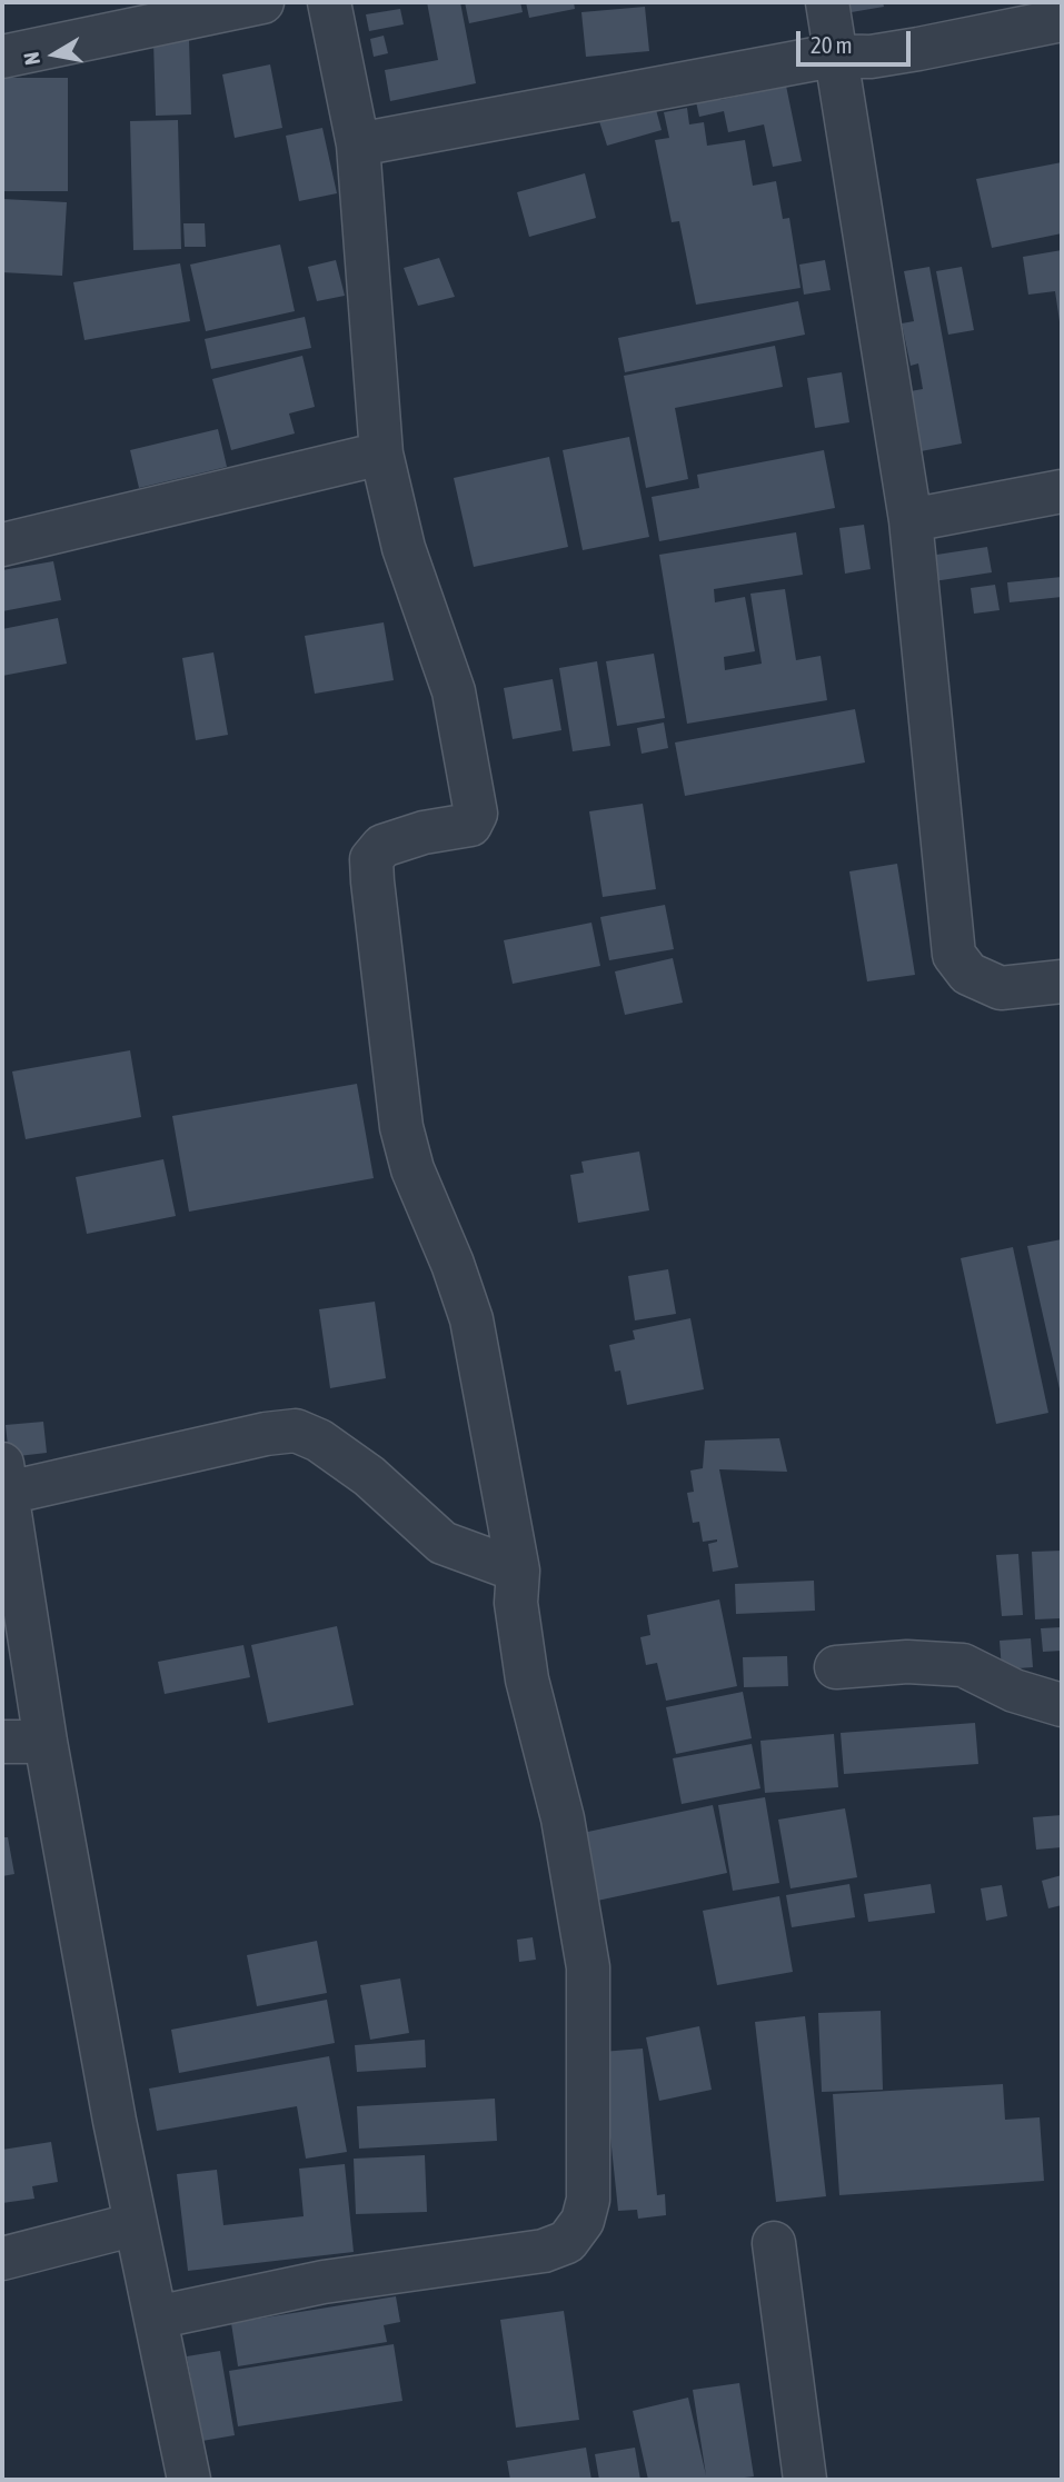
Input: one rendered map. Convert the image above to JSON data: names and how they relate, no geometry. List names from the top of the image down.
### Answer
{
  "scale_bar": "20 m",
  "north": "left"
}
